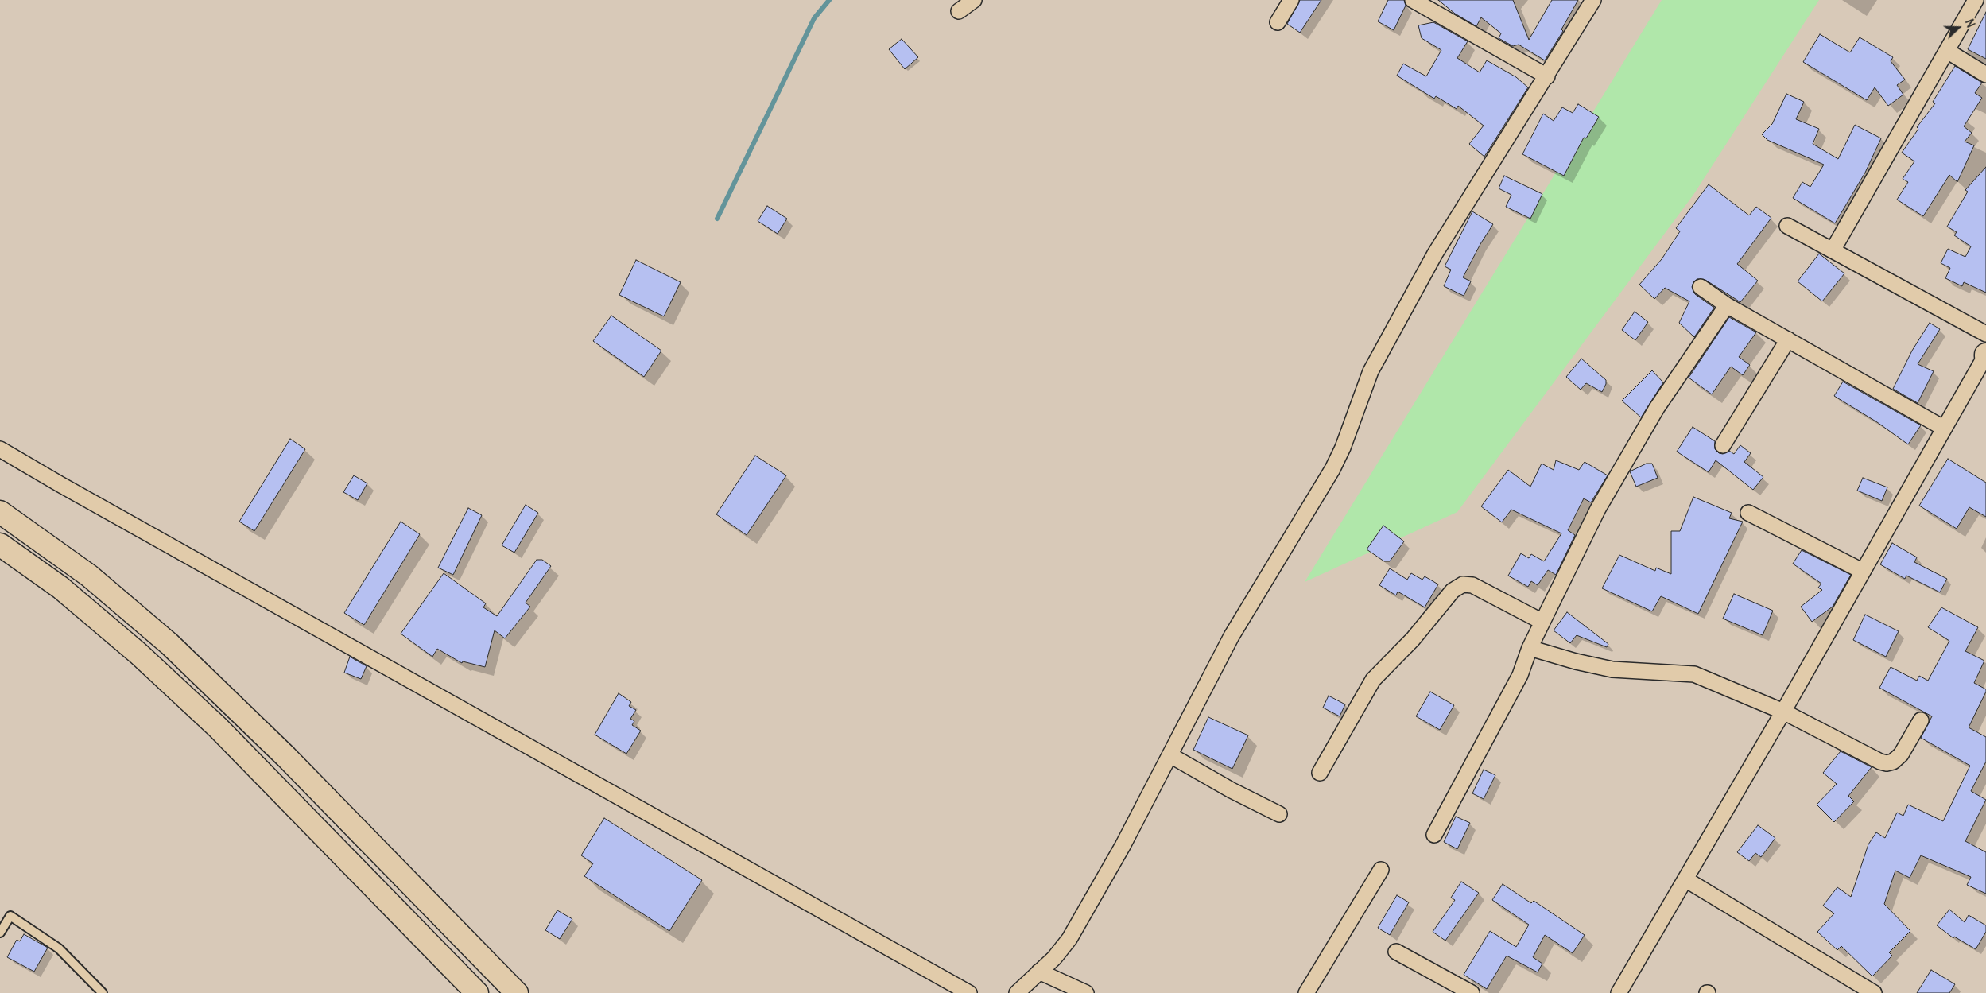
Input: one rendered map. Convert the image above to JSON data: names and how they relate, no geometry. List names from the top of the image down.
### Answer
{
  "north": "right"
}
